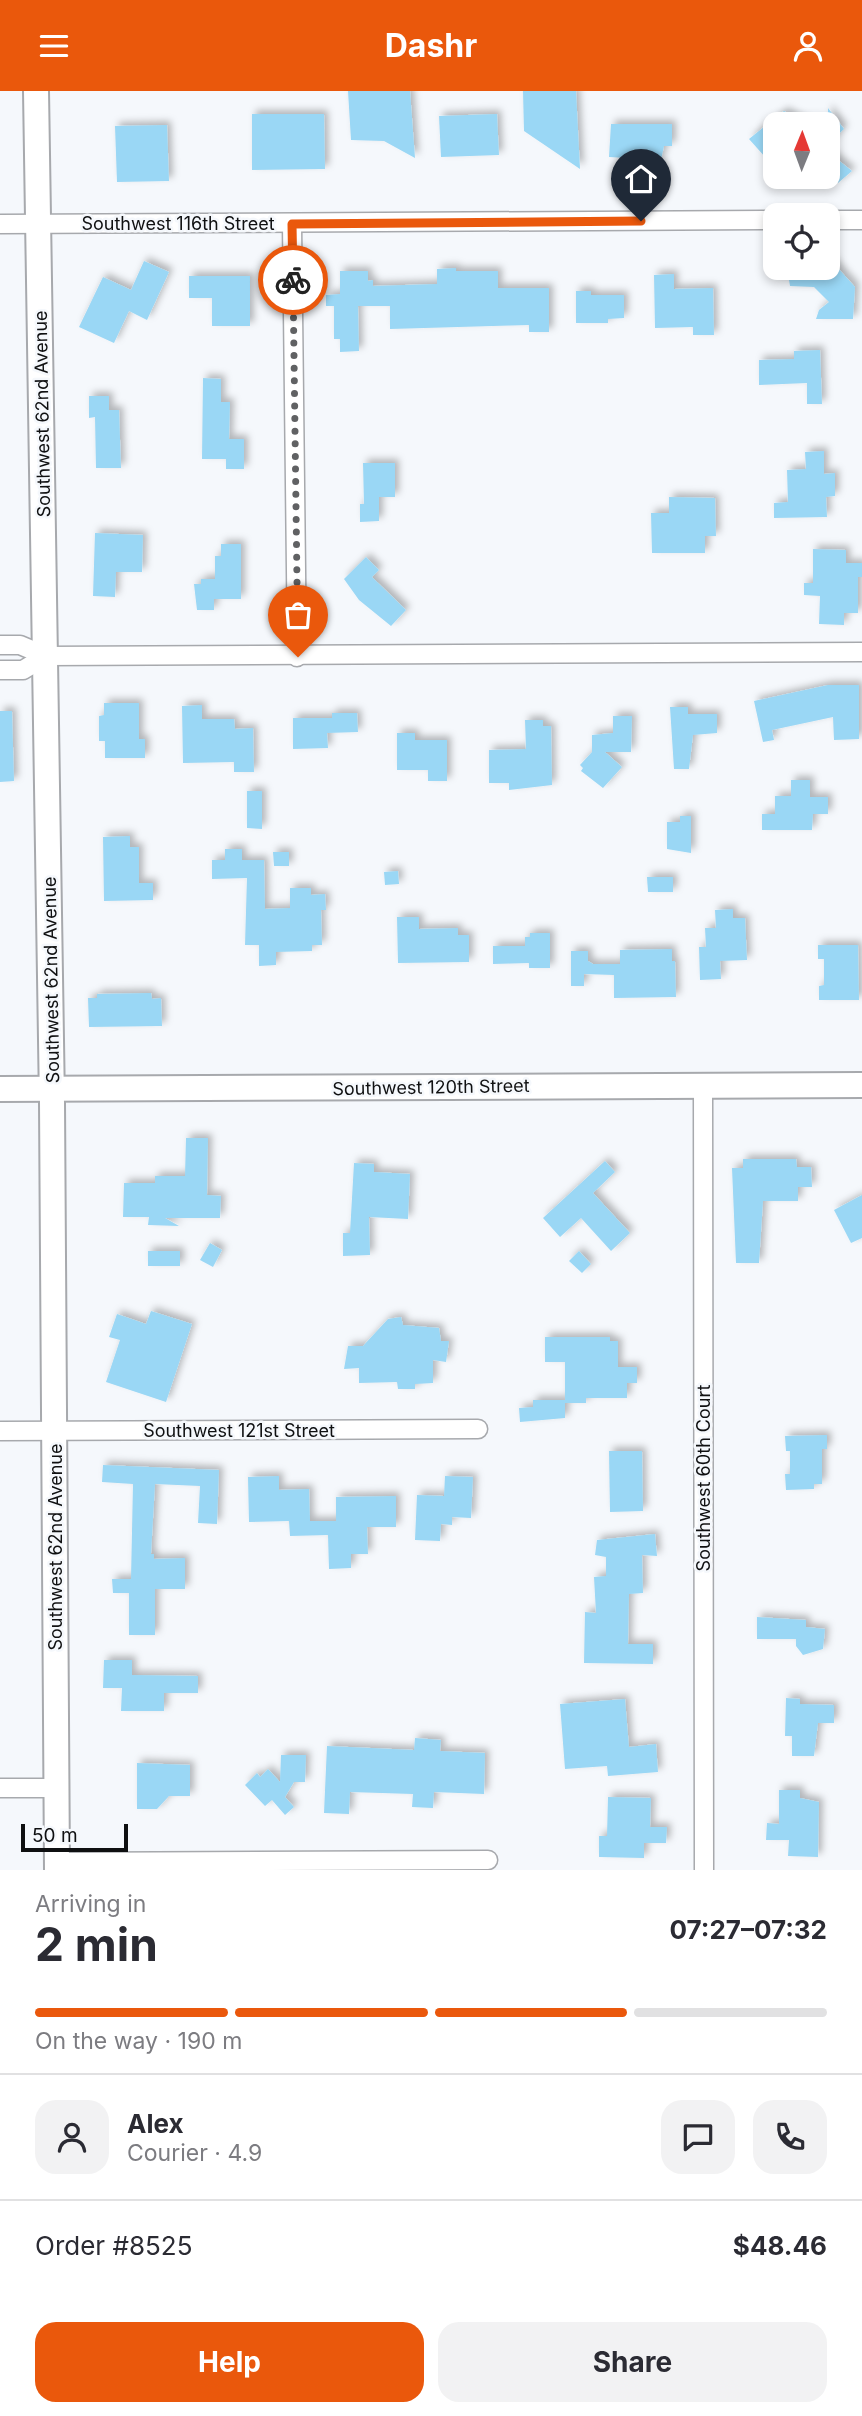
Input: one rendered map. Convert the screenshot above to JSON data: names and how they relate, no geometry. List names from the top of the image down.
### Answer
{
  "streets": {
    "street": [
      "Southwest 116th Street",
      "Southwest 62nd Avenue",
      "Southwest 120th Street",
      "Southwest 121st Street",
      "Southwest 60th Court"
    ]
  },
  "crossings": [
    ["Southwest 116th Street", "Southwest 62nd Avenue"],
    ["Southwest 62nd Avenue", "Southwest 120th Street"],
    ["Southwest 62nd Avenue", "Southwest 121st Street"],
    ["Southwest 120th Street", "Southwest 60th Court"]
  ],
  "scale_bar": "50 m",
  "north": "top",
  "page": {
    "header": "Dashr",
    "scale": "50 m",
    "heading": ["2 min", "Arriving in", "07:27–07:32"],
    "panel": [
      "Alex",
      "Courier · 4.9",
      "Order #8525",
      "$48.46"
    ],
    "bar": "On the way · 190 m",
    "buttons": ["Help", "Share"]
  }
}
